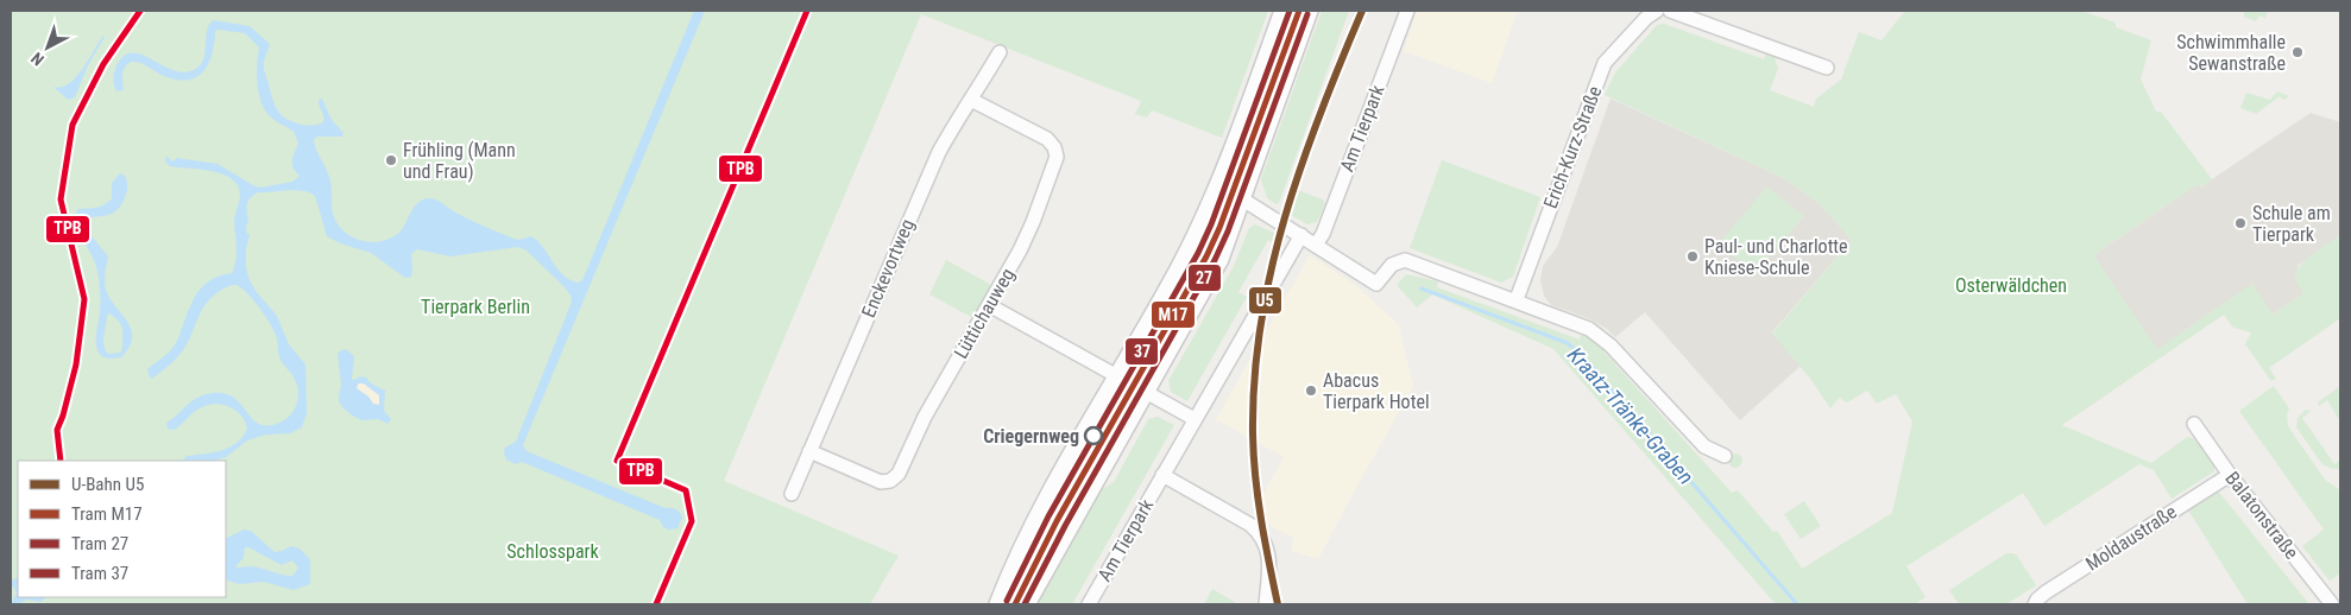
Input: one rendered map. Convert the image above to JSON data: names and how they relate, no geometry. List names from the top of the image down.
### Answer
{
  "streets": {
    "street": [
      "Am Tierpark",
      "Erich-Kurz-Straße",
      "Enckevortweg",
      "Lüttichauweg",
      "Balatonstraße",
      "Moldaustraße"
    ]
  },
  "crossings": [
    ["Enckevortweg", "Lüttichauweg"],
    ["Balatonstraße", "Moldaustraße"]
  ],
  "water": ["Kraatz-Tränke-Graben"],
  "parks": ["Osterwäldchen", "Tierpark Berlin", "Schlosspark"],
  "places": [
    "Schwimmhalle Sewanstraße",
    "Frühling (Mann und Frau)",
    "Schule am Tierpark",
    "Paul- und Charlotte Kniese-Schule",
    "Abacus Tierpark Hotel",
    "Criegernweg"
  ],
  "lines": [
    "metro line U5",
    "tram line M17",
    "tram line 37",
    "transit line TPB",
    "tram line 27"
  ],
  "legend": [
    "U-Bahn U5",
    "Tram M17",
    "Tram 27",
    "Tram 37"
  ],
  "north": "bottom left"
}
